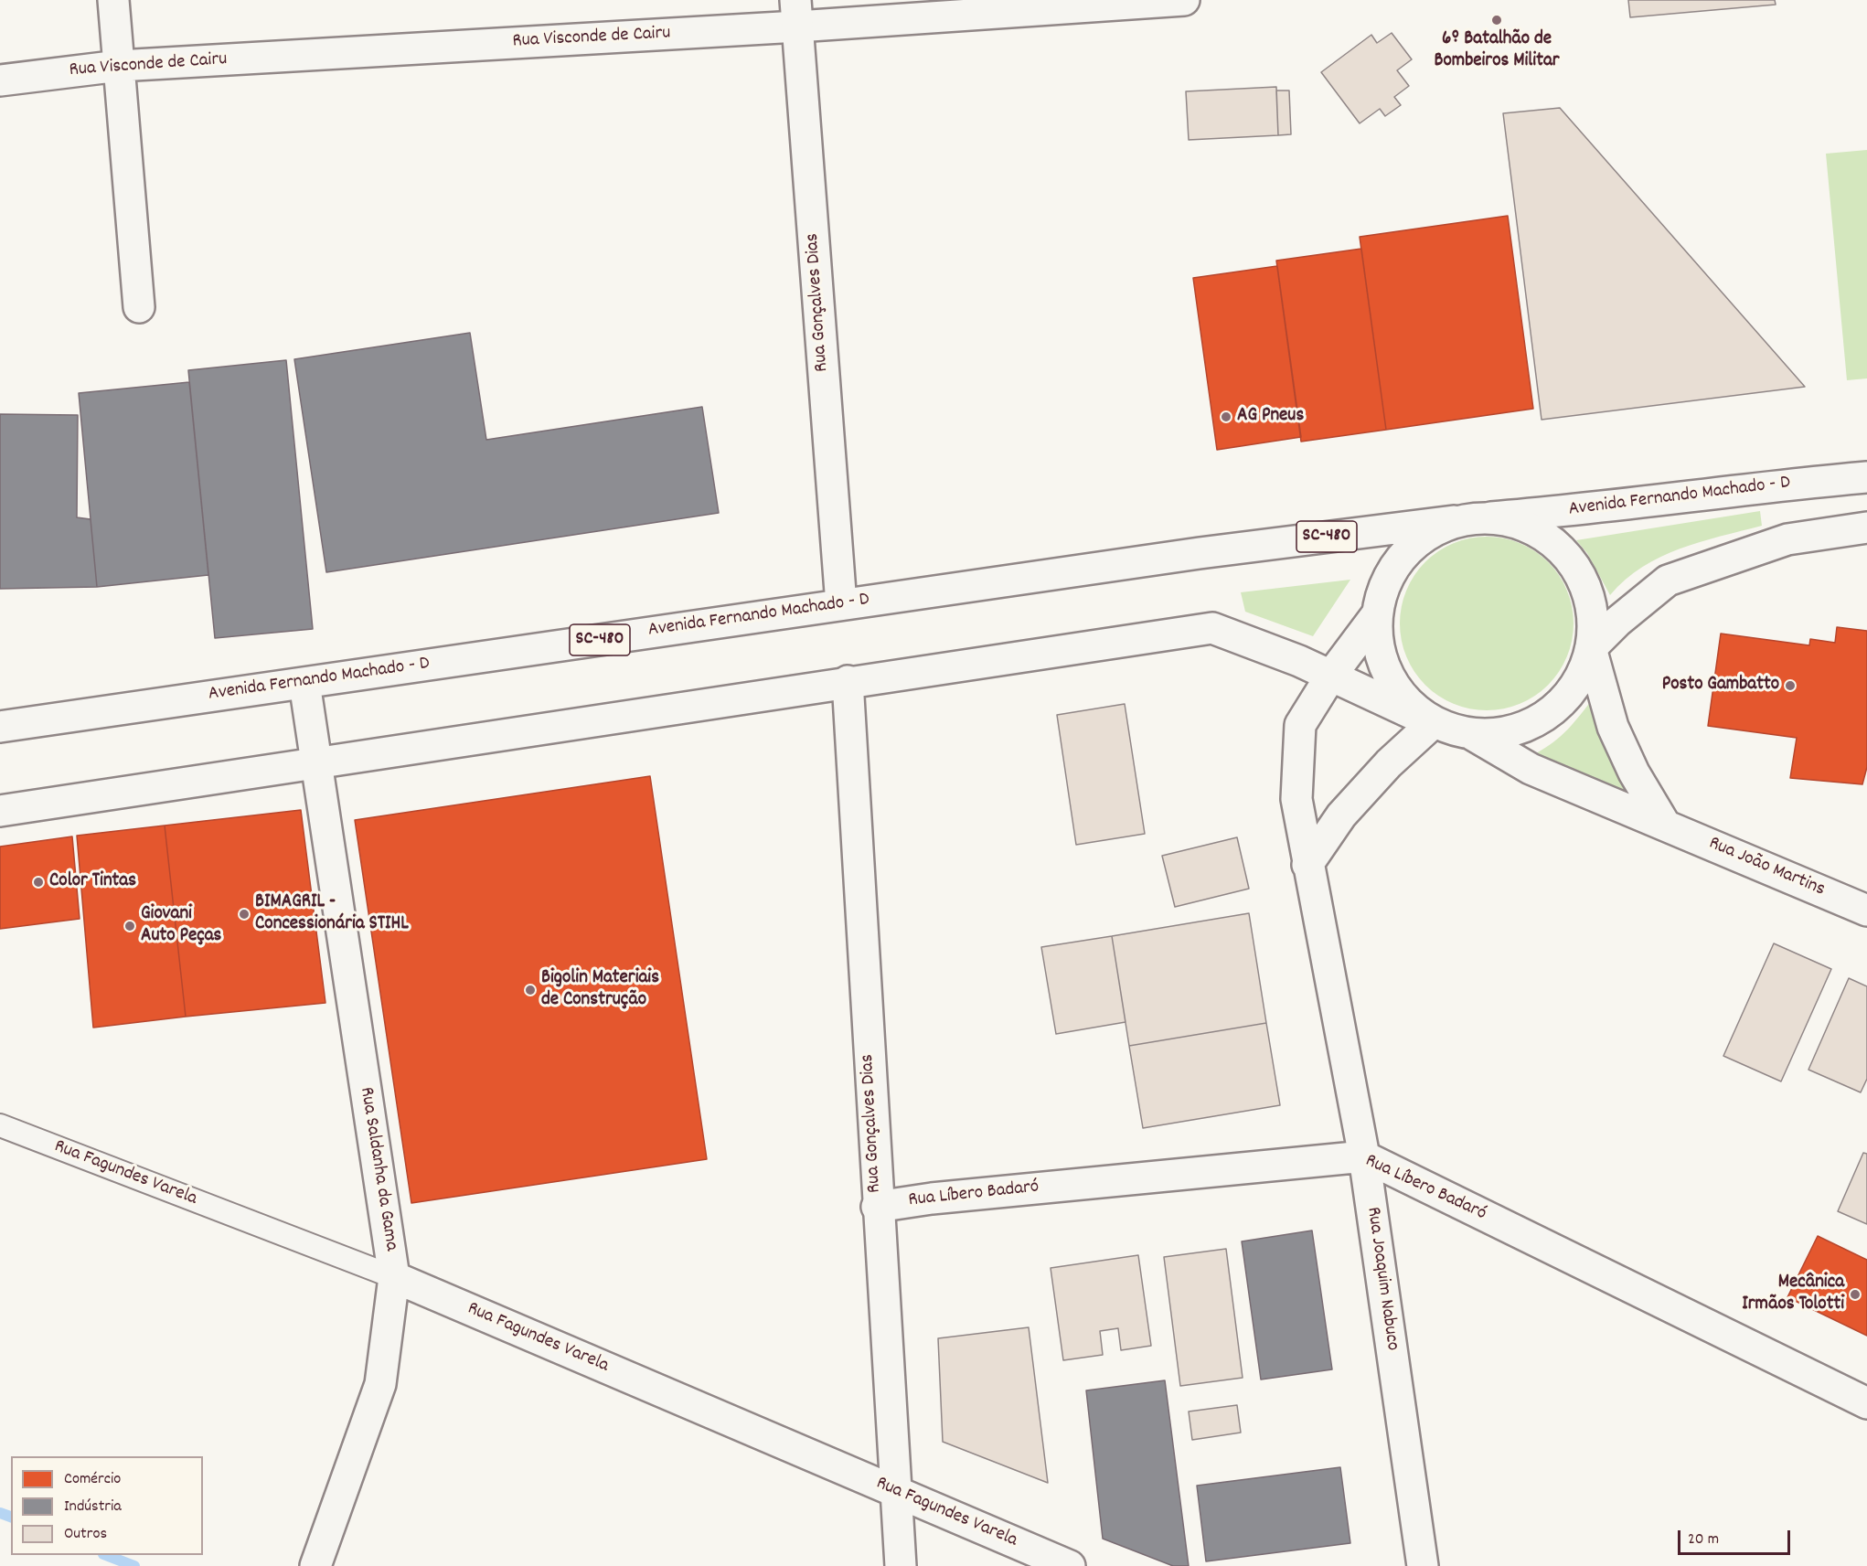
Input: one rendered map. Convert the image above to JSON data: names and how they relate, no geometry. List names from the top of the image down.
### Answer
{
  "streets": {
    "street": [
      "Rua Visconde de Cairu",
      "Rua Gonçalves Dias",
      "Avenida Fernando Machado - D",
      "SC-480",
      "Rua João Martins",
      "Rua Saldanha da Gama",
      "Rua Fagundes Varela",
      "Rua Líbero Badaró",
      "Rua Joaquim Nabuco"
    ]
  },
  "crossings": [
    ["Rua Visconde de Cairu", "Rua Gonçalves Dias"],
    ["Rua Gonçalves Dias", "Avenida Fernando Machado - D"],
    ["Rua Gonçalves Dias", "Rua Fagundes Varela"],
    ["Rua Gonçalves Dias", "Rua Líbero Badaró"],
    ["Avenida Fernando Machado - D", "Rua Saldanha da Gama"],
    ["Rua Saldanha da Gama", "Rua Fagundes Varela"],
    ["Rua Líbero Badaró", "Rua Joaquim Nabuco"]
  ],
  "places": [
    "6º Batalhão de Bombeiros Militar",
    "AG Pneus",
    "Posto Gambatto",
    "Color Tintas",
    "BIMAGRIL - Concessionária STIHL",
    "Giovani Auto Peças",
    "Bigolin Materiais de Construção",
    "Mecânica Irmãos Tolotti"
  ],
  "legend": ["Comércio", "Indústria", "Outros"],
  "scale_bar": "20 m"
}
